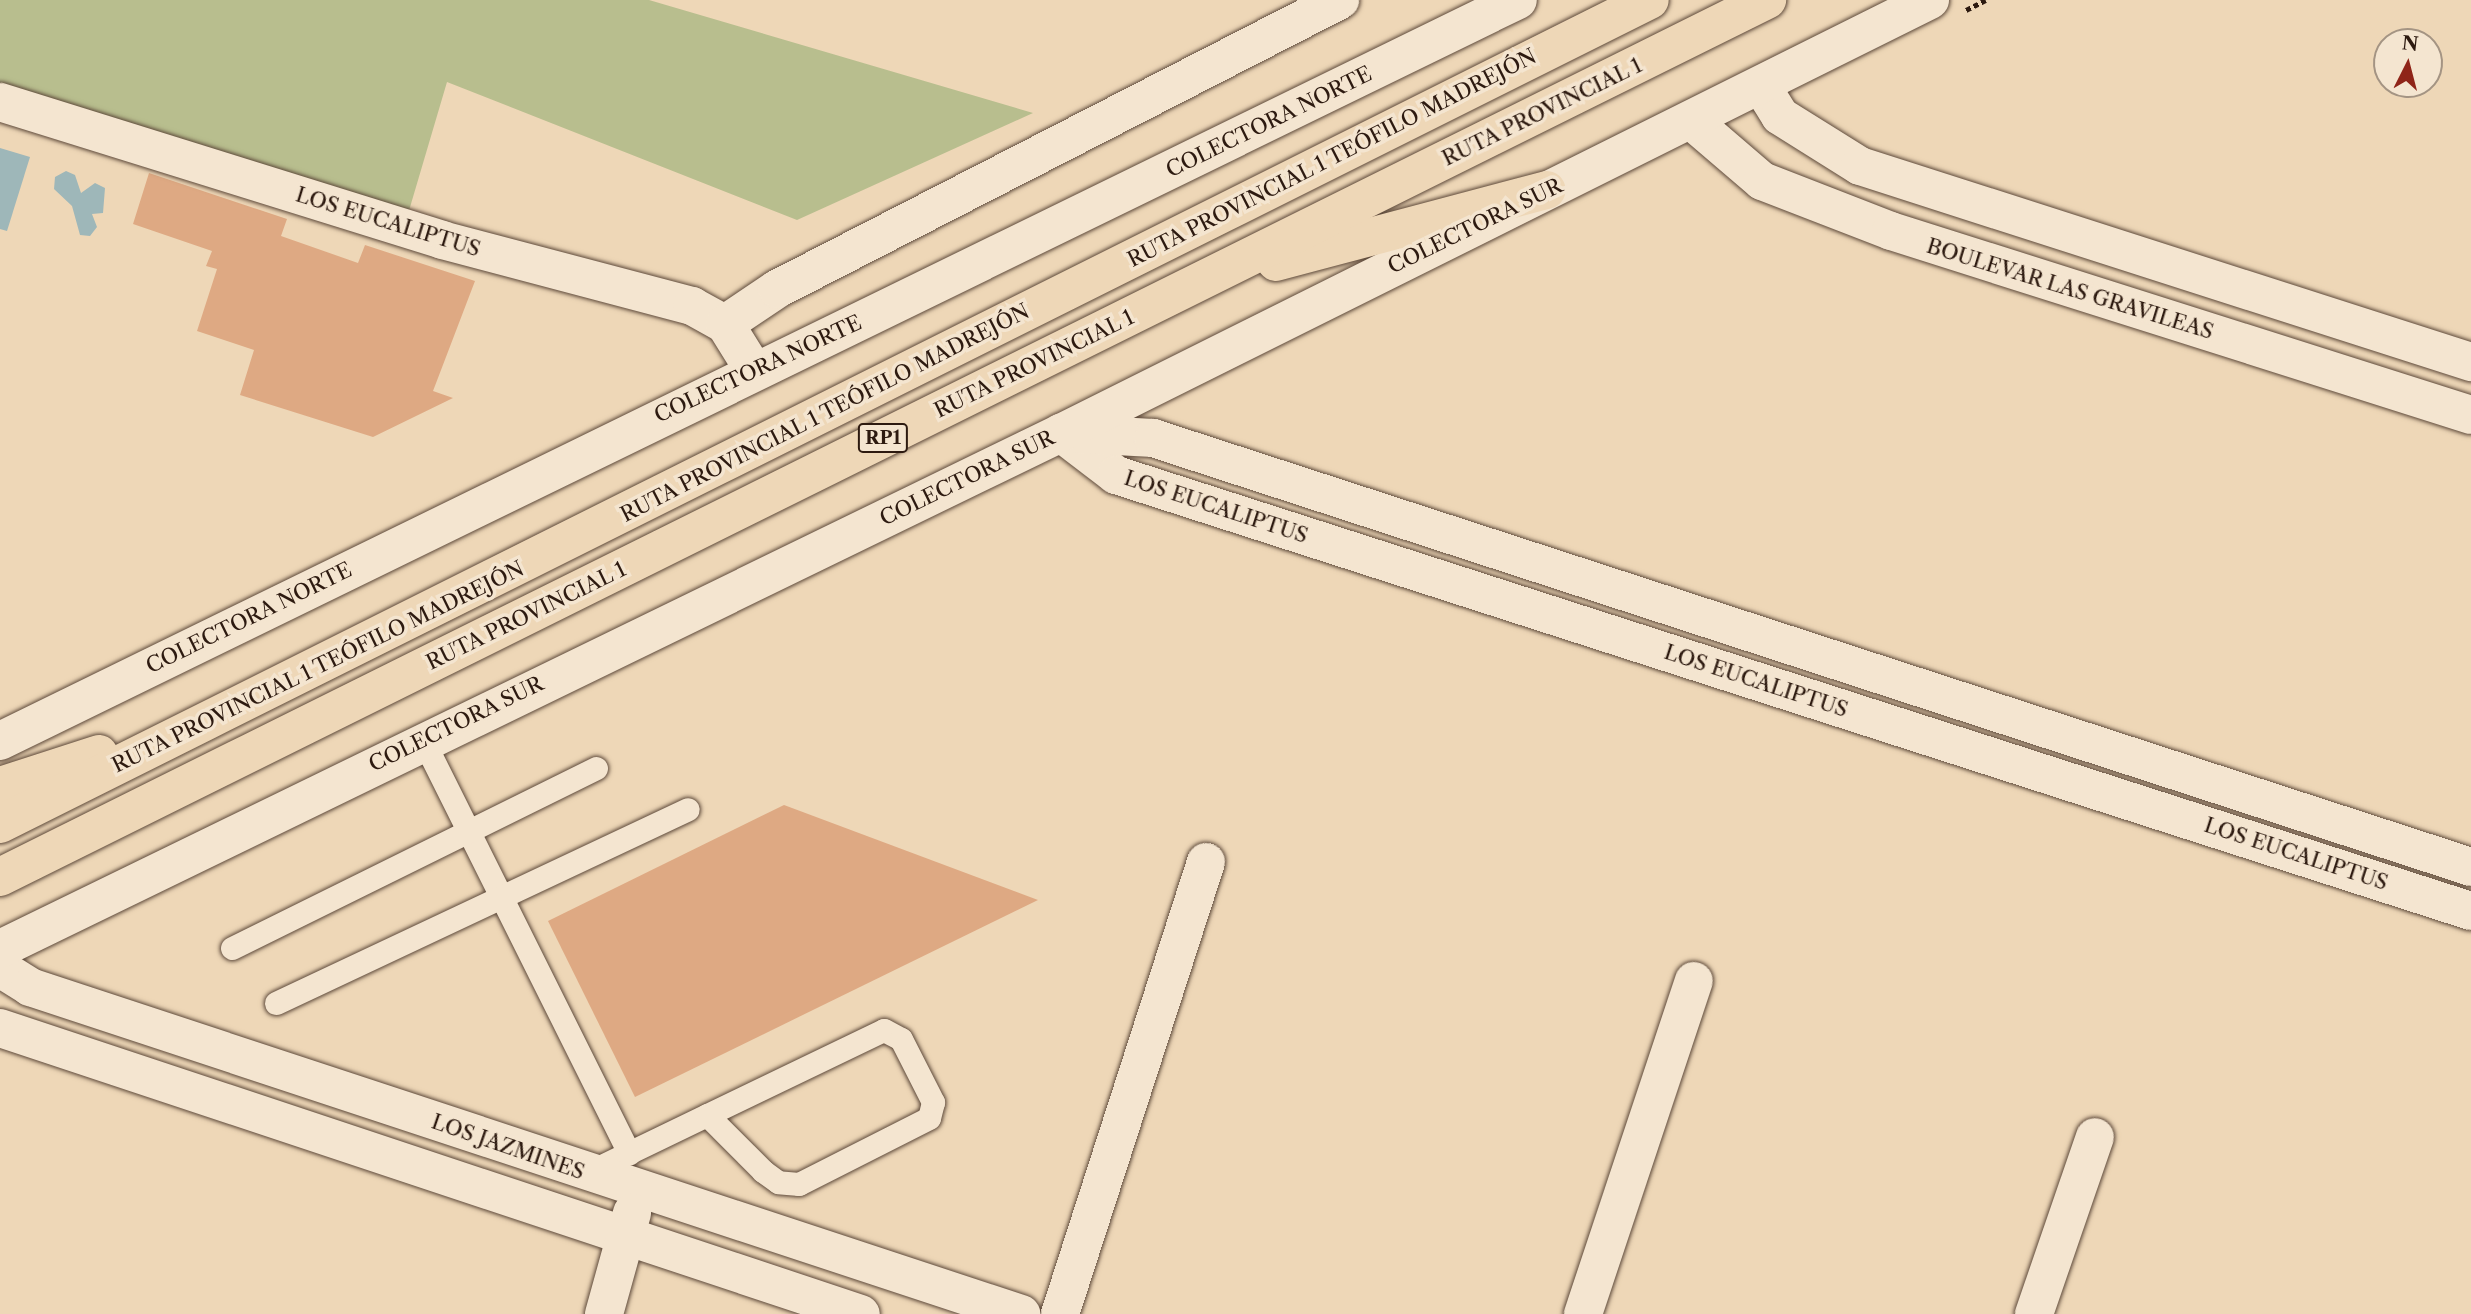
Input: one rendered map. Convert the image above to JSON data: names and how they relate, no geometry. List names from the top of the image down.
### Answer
{
  "streets": {
    "main road": ["RUTA PROVINCIAL 1", "RUTA PROVINCIAL 1 TEÓFILO MADREJÓN", "RP1"],
    "street": [
      "COLECTORA NORTE",
      "LOS EUCALIPTUS",
      "COLECTORA SUR",
      "BOULEVAR LAS GRAVILEAS",
      "LOS JAZMINES"
    ]
  },
  "crossings": [
    ["COLECTORA NORTE", "LOS EUCALIPTUS"],
    ["LOS EUCALIPTUS", "COLECTORA SUR"],
    ["COLECTORA SUR", "BOULEVAR LAS GRAVILEAS"]
  ],
  "north": "top"
}
